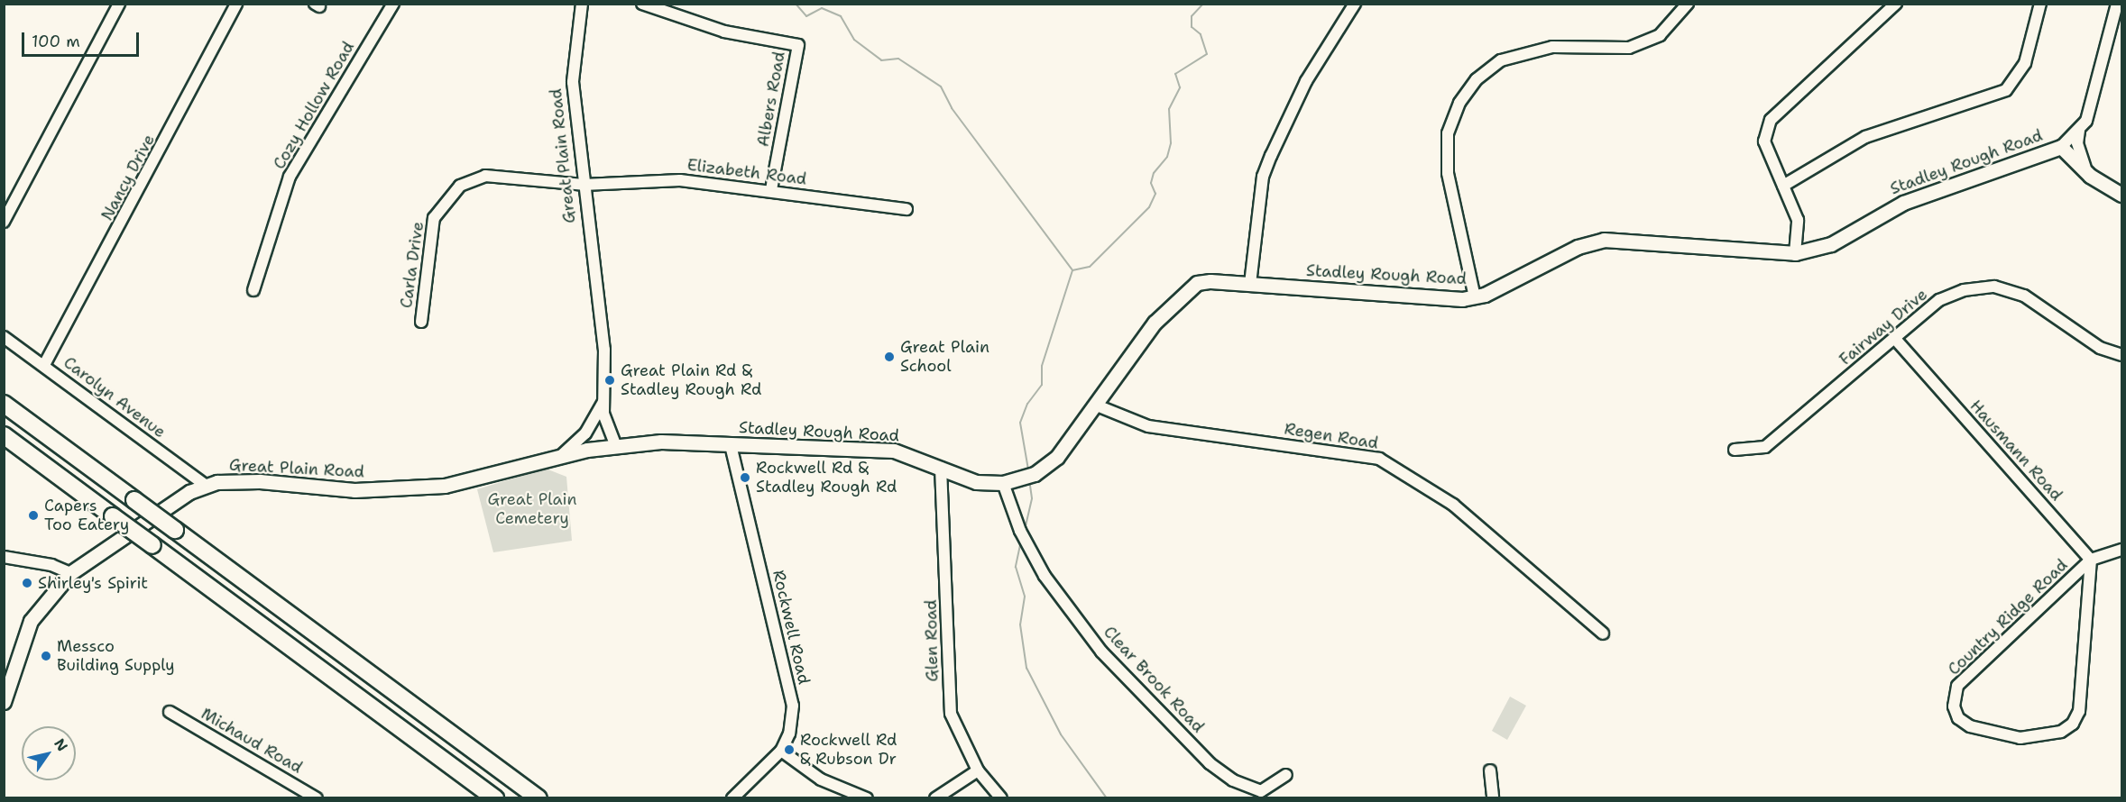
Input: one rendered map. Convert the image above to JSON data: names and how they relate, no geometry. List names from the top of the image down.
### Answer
{
  "streets": {
    "main road": ["Great Plain Road", "Stadley Rough Road"],
    "street": [
      "Albers Road",
      "Cozy Hollow Road",
      "Elizabeth Road",
      "Nancy Drive",
      "Carla Drive",
      "Fairway Drive",
      "Carolyn Avenue",
      "Regen Road",
      "Hausmann Road",
      "Country Ridge Road",
      "Rockwell Road",
      "Glen Road",
      "Clear Brook Road",
      "Michaud Road"
    ]
  },
  "crossings": [
    ["Albers Road", "Elizabeth Road"],
    ["Great Plain Road", "Stadley Rough Road"],
    ["Great Plain Road", "Elizabeth Road"],
    ["Great Plain Road", "Carla Drive"],
    ["Great Plain Road", "Carolyn Avenue"],
    ["Stadley Rough Road", "Regen Road"],
    ["Stadley Rough Road", "Rockwell Road"],
    ["Stadley Rough Road", "Glen Road"],
    ["Stadley Rough Road", "Clear Brook Road"],
    ["Elizabeth Road", "Carla Drive"],
    ["Nancy Drive", "Carolyn Avenue"],
    ["Fairway Drive", "Hausmann Road"],
    ["Hausmann Road", "Country Ridge Road"]
  ],
  "parks": ["Great Plain Cemetery"],
  "places": [
    "Great Plain School",
    "Great Plain Rd & Stadley Rough Rd",
    "Rockwell Rd & Stadley Rough Rd",
    "Capers Too Eatery",
    "Shirley's Spirit",
    "Messco Building Supply",
    "Rockwell Rd & Rubson Dr"
  ],
  "scale_bar": "100 m",
  "north": "top right"
}
